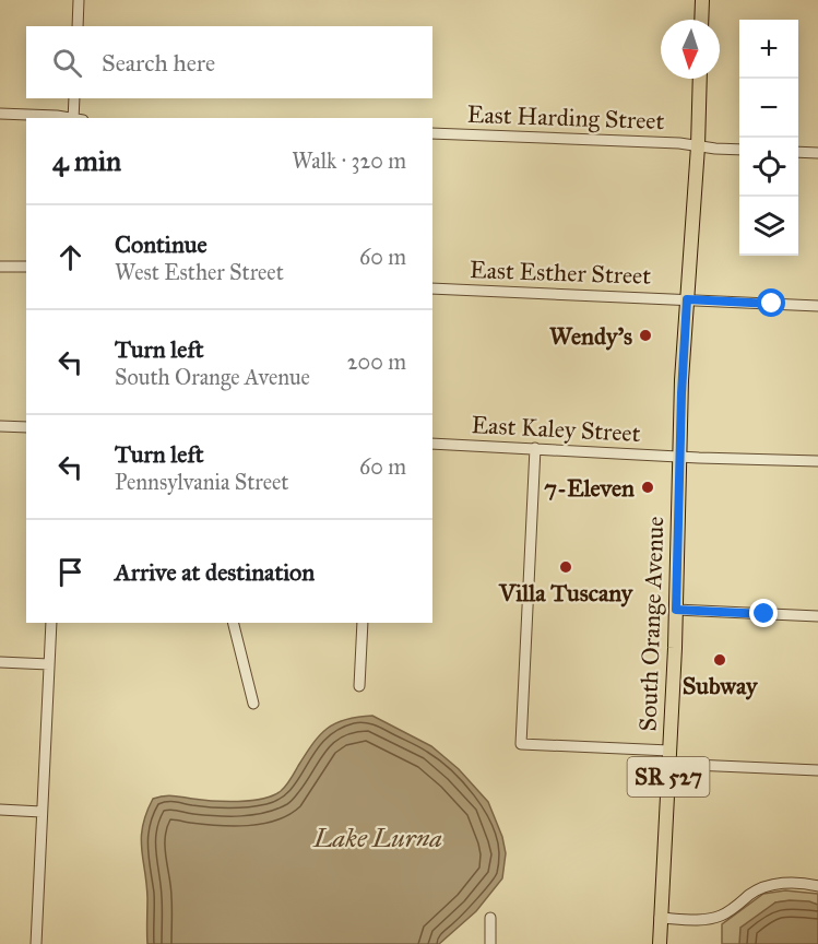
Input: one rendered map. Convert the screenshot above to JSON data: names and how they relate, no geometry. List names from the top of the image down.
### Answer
{
  "streets": {
    "main road": ["South Orange Avenue", "SR 527"],
    "street": ["East Harding Street", "East Esther Street", "East Kaley Street"]
  },
  "crossings": [
    ["East Harding Street", "South Orange Avenue"],
    ["East Esther Street", "South Orange Avenue"],
    ["East Kaley Street", "South Orange Avenue"]
  ],
  "water": ["Lake Lurna"],
  "places": [
    "Wendy's",
    "7-Eleven",
    "Villa Tuscany",
    "Subway"
  ],
  "north": "bottom",
  "page": {
    "map_buttons": ["+", "−"],
    "search": "Search here",
    "heading": ["4 min", "Walk · 320 m"],
    "list": [
      ["Continue", "West Esther Street", "60 m"],
      ["Turn left", "South Orange Avenue", "200 m"],
      ["Turn left", "Pennsylvania Street", "60 m"],
      "Arrive at destination"
    ]
  }
}
